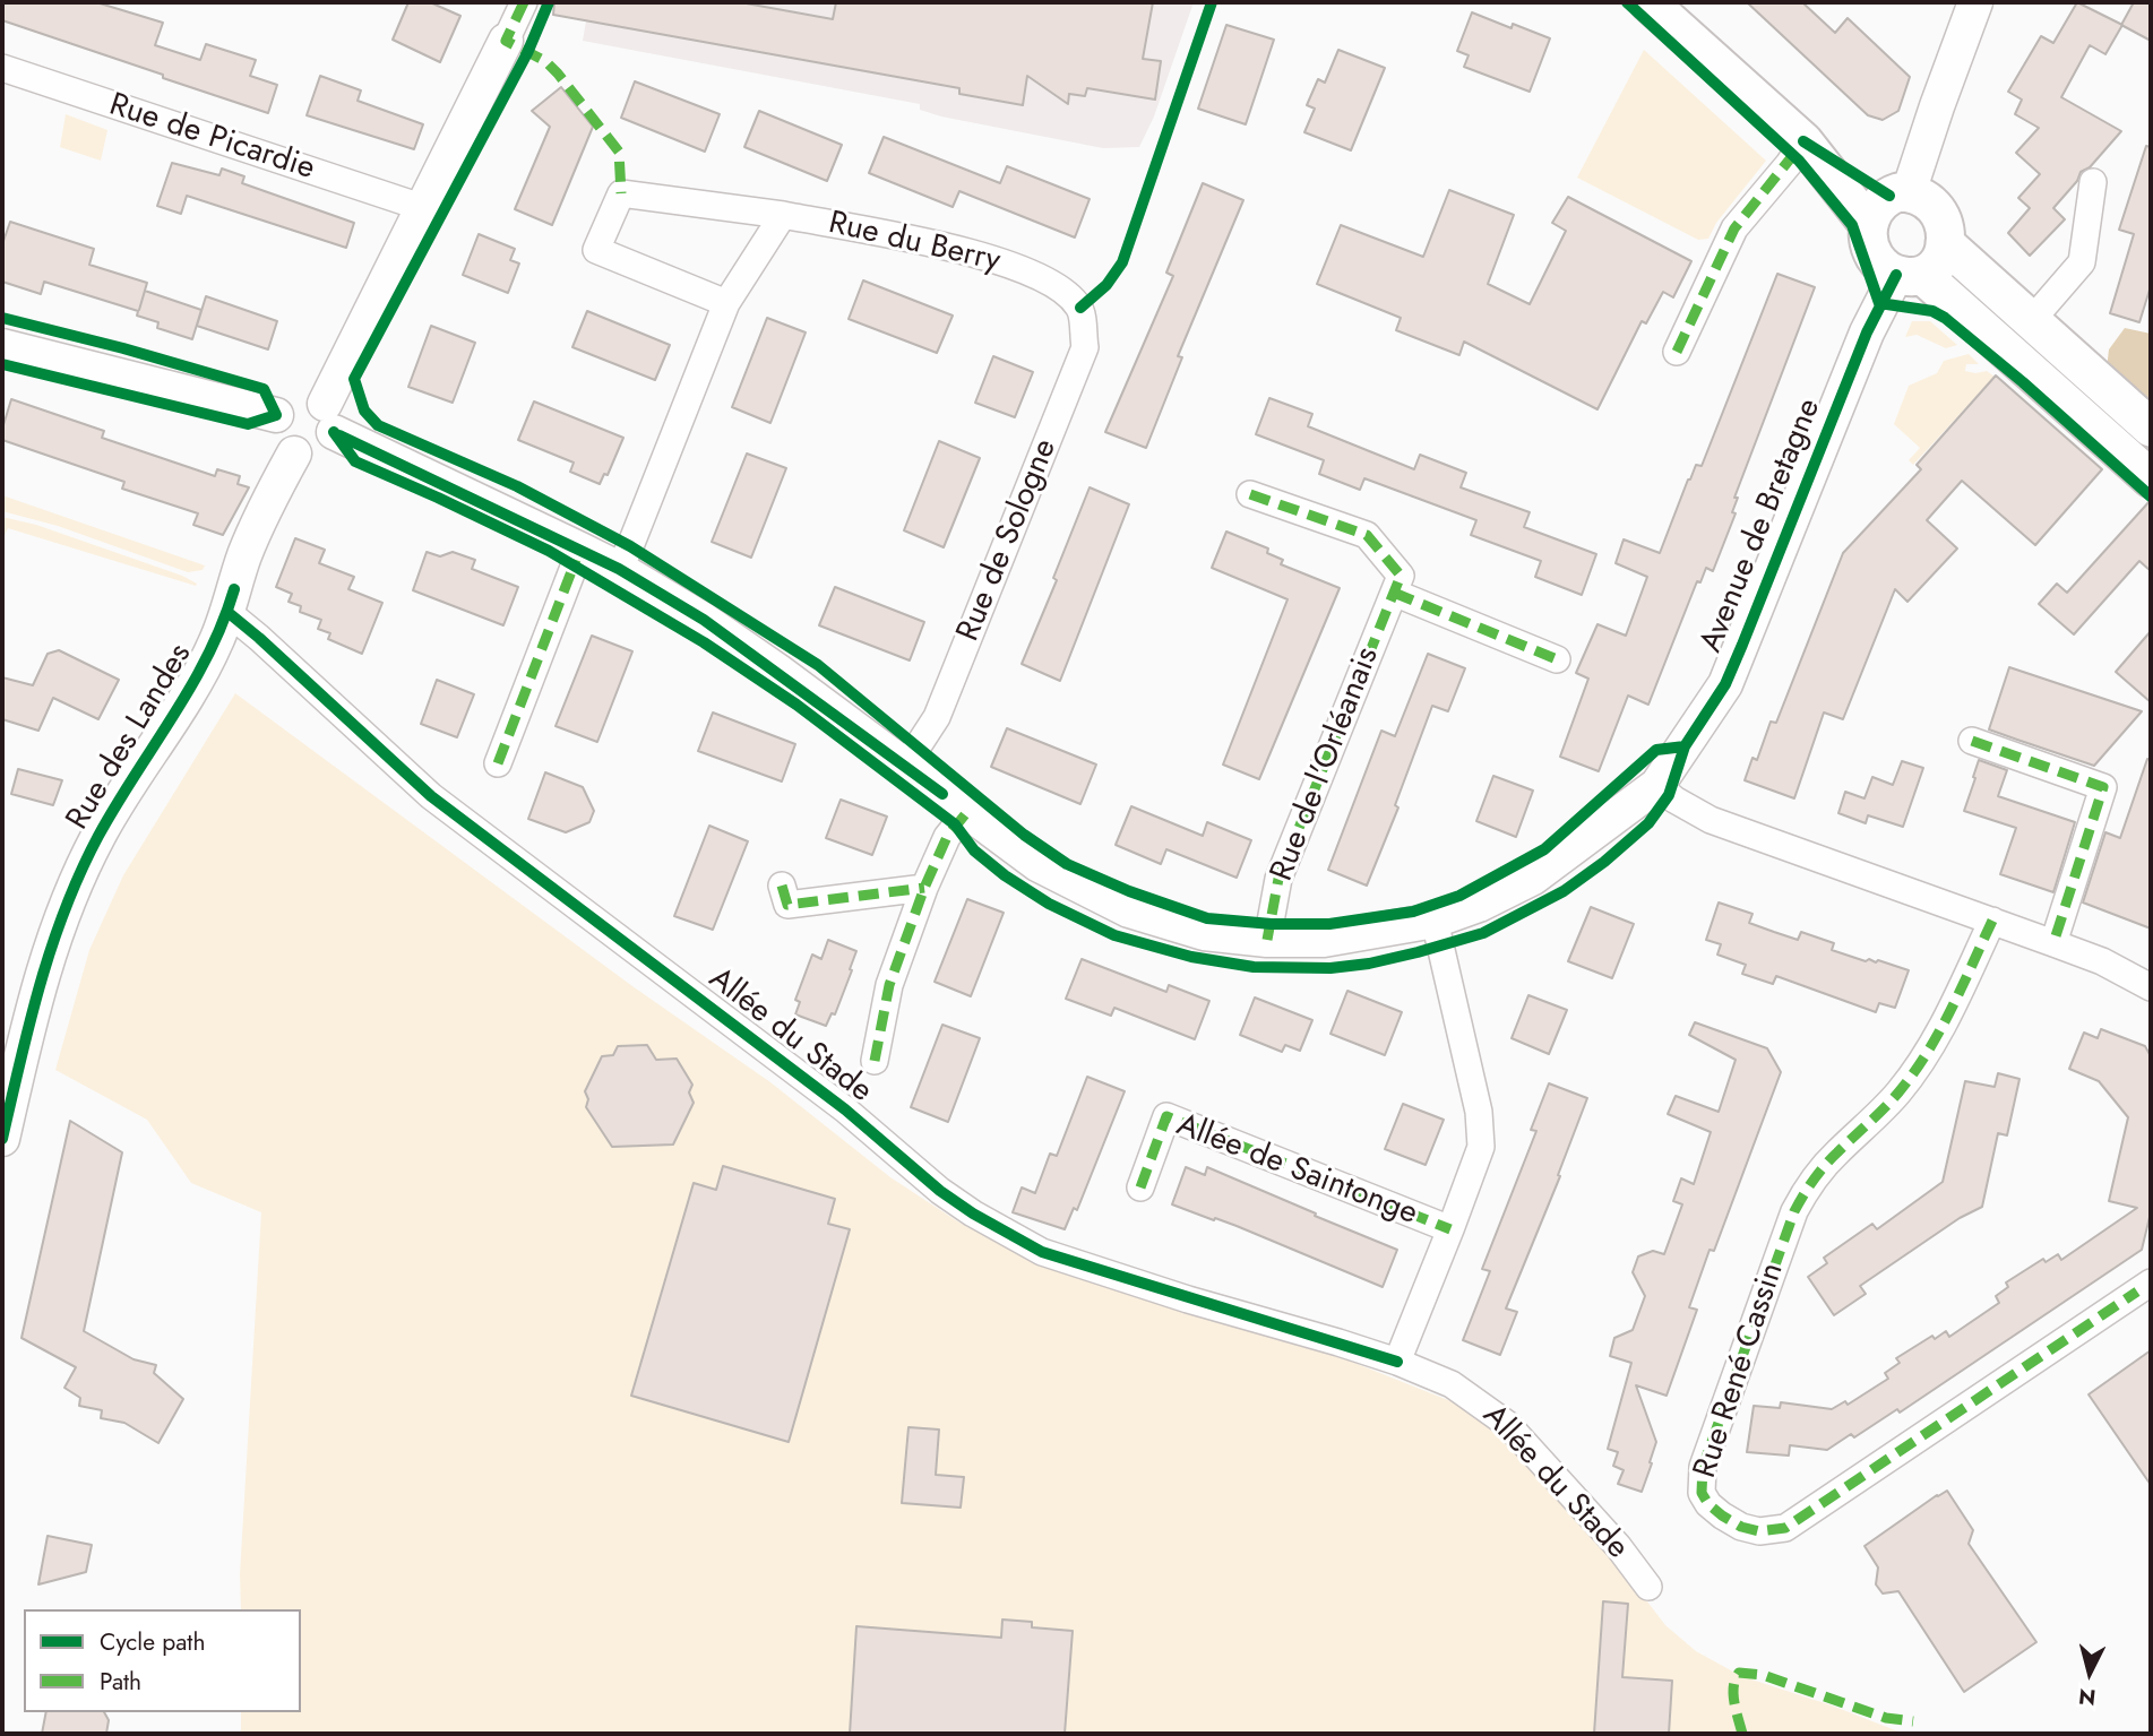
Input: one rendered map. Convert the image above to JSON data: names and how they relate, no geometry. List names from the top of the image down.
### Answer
{
  "streets": {
    "street": [
      "Rue de Picardie",
      "Rue du Berry",
      "Avenue de Bretagne",
      "Rue de Sologne",
      "Rue des Landes",
      "Rue de l'Orléanais",
      "Allée du Stade",
      "Allée de Saintonge",
      "Rue René Cassin"
    ]
  },
  "crossings": [
    ["Rue du Berry", "Avenue de Bretagne"],
    ["Rue du Berry", "Rue de Sologne"],
    ["Avenue de Bretagne", "Rue de Sologne"],
    ["Avenue de Bretagne", "Rue des Landes"],
    ["Avenue de Bretagne", "Rue de l'Orléanais"],
    ["Rue des Landes", "Allée du Stade"]
  ],
  "legend": ["Cycle path", "Path"],
  "north": "bottom"
}
